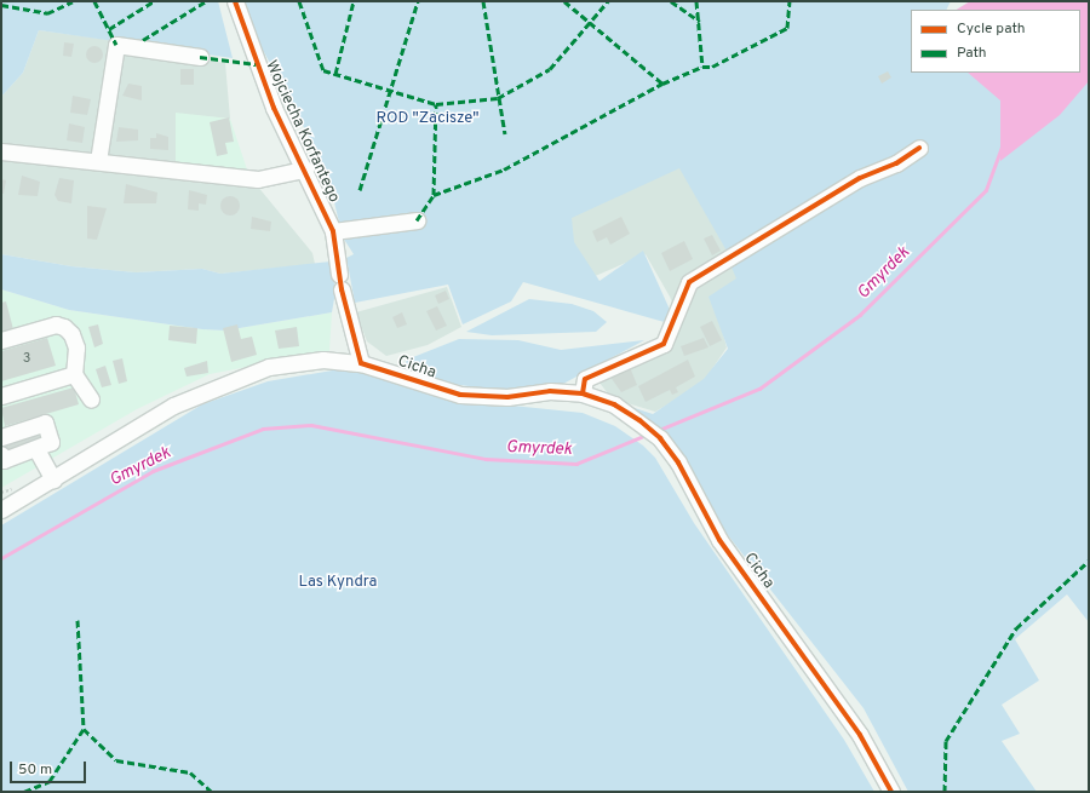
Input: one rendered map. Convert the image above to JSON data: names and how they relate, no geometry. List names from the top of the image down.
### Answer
{
  "streets": {
    "street": ["Wojciecha Korfantego", "Cicha"]
  },
  "crossings": [
    ["Wojciecha Korfantego", "Cicha"]
  ],
  "water": ["Gmyrdek"],
  "parks": ["ROD \"Zacisze\"", "Las Kyndra"],
  "house_numbers": ["3"],
  "legend": ["Cycle path", "Path"],
  "scale_bar": "50 m"
}
